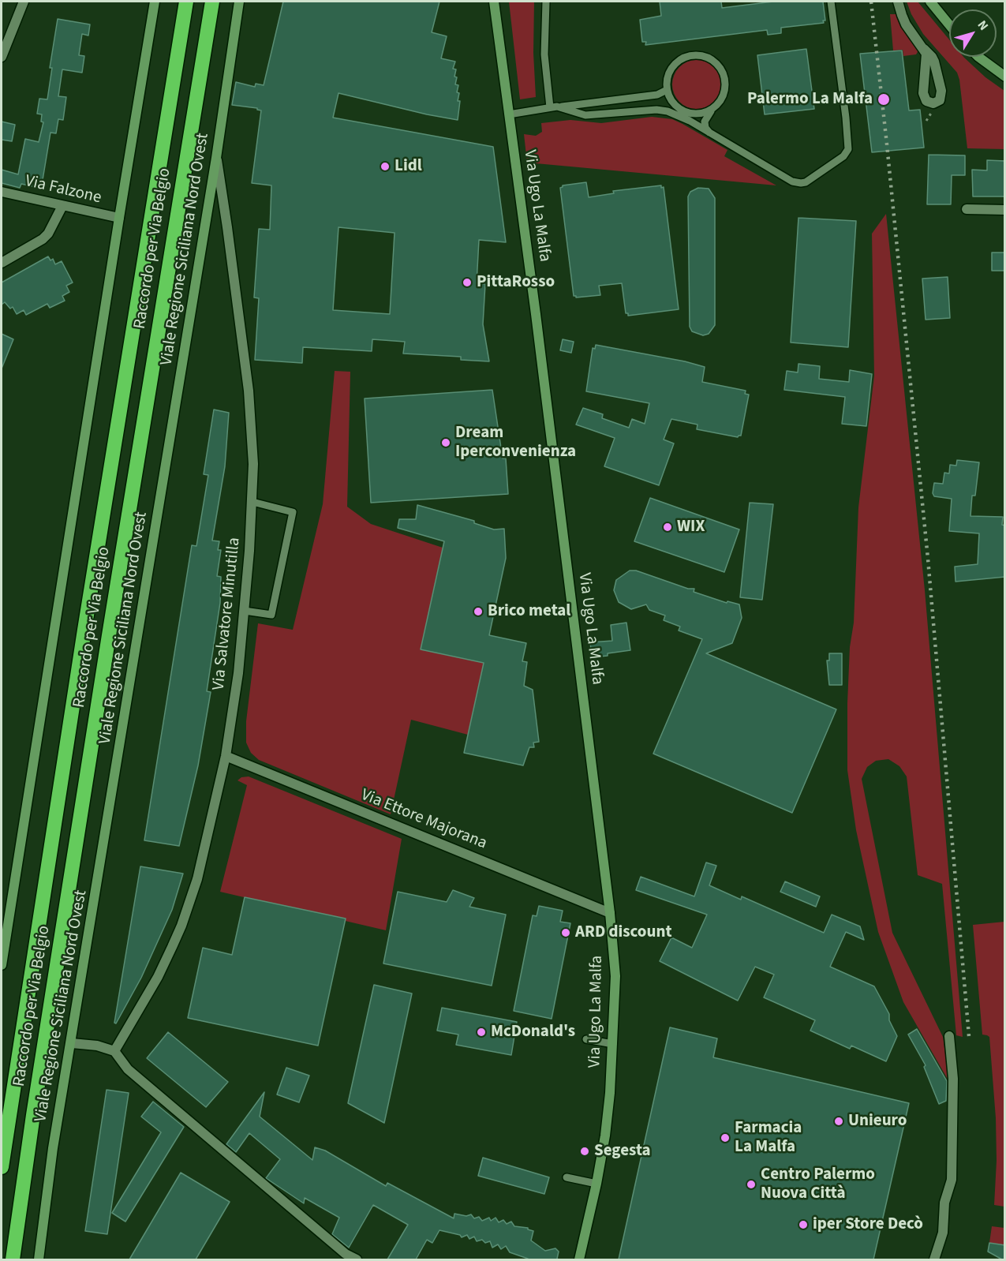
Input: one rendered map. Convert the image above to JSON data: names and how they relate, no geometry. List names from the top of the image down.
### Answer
{
  "streets": {
    "highway": ["Raccordo per Via Belgio"],
    "street": [
      "Via Falzone",
      "Via Ugo La Malfa",
      "Viale Regione Siciliana Nord Ovest",
      "Via Salvatore Minutilla",
      "Via Ettore Majorana"
    ]
  },
  "crossings": [
    ["Via Ugo La Malfa", "Via Ettore Majorana"],
    ["Viale Regione Siciliana Nord Ovest", "Via Salvatore Minutilla"],
    ["Via Salvatore Minutilla", "Via Ettore Majorana"]
  ],
  "places": [
    "Palermo La Malfa",
    "Lidl",
    "PittaRosso",
    "Dream Iperconvenienza",
    "WIX",
    "Brico metal",
    "ARD discount",
    "McDonald's",
    "Unieuro",
    "Farmacia La Malfa",
    "Segesta",
    "Centro Palermo Nuova Città",
    "iper Store Decò"
  ],
  "north": "top right"
}
